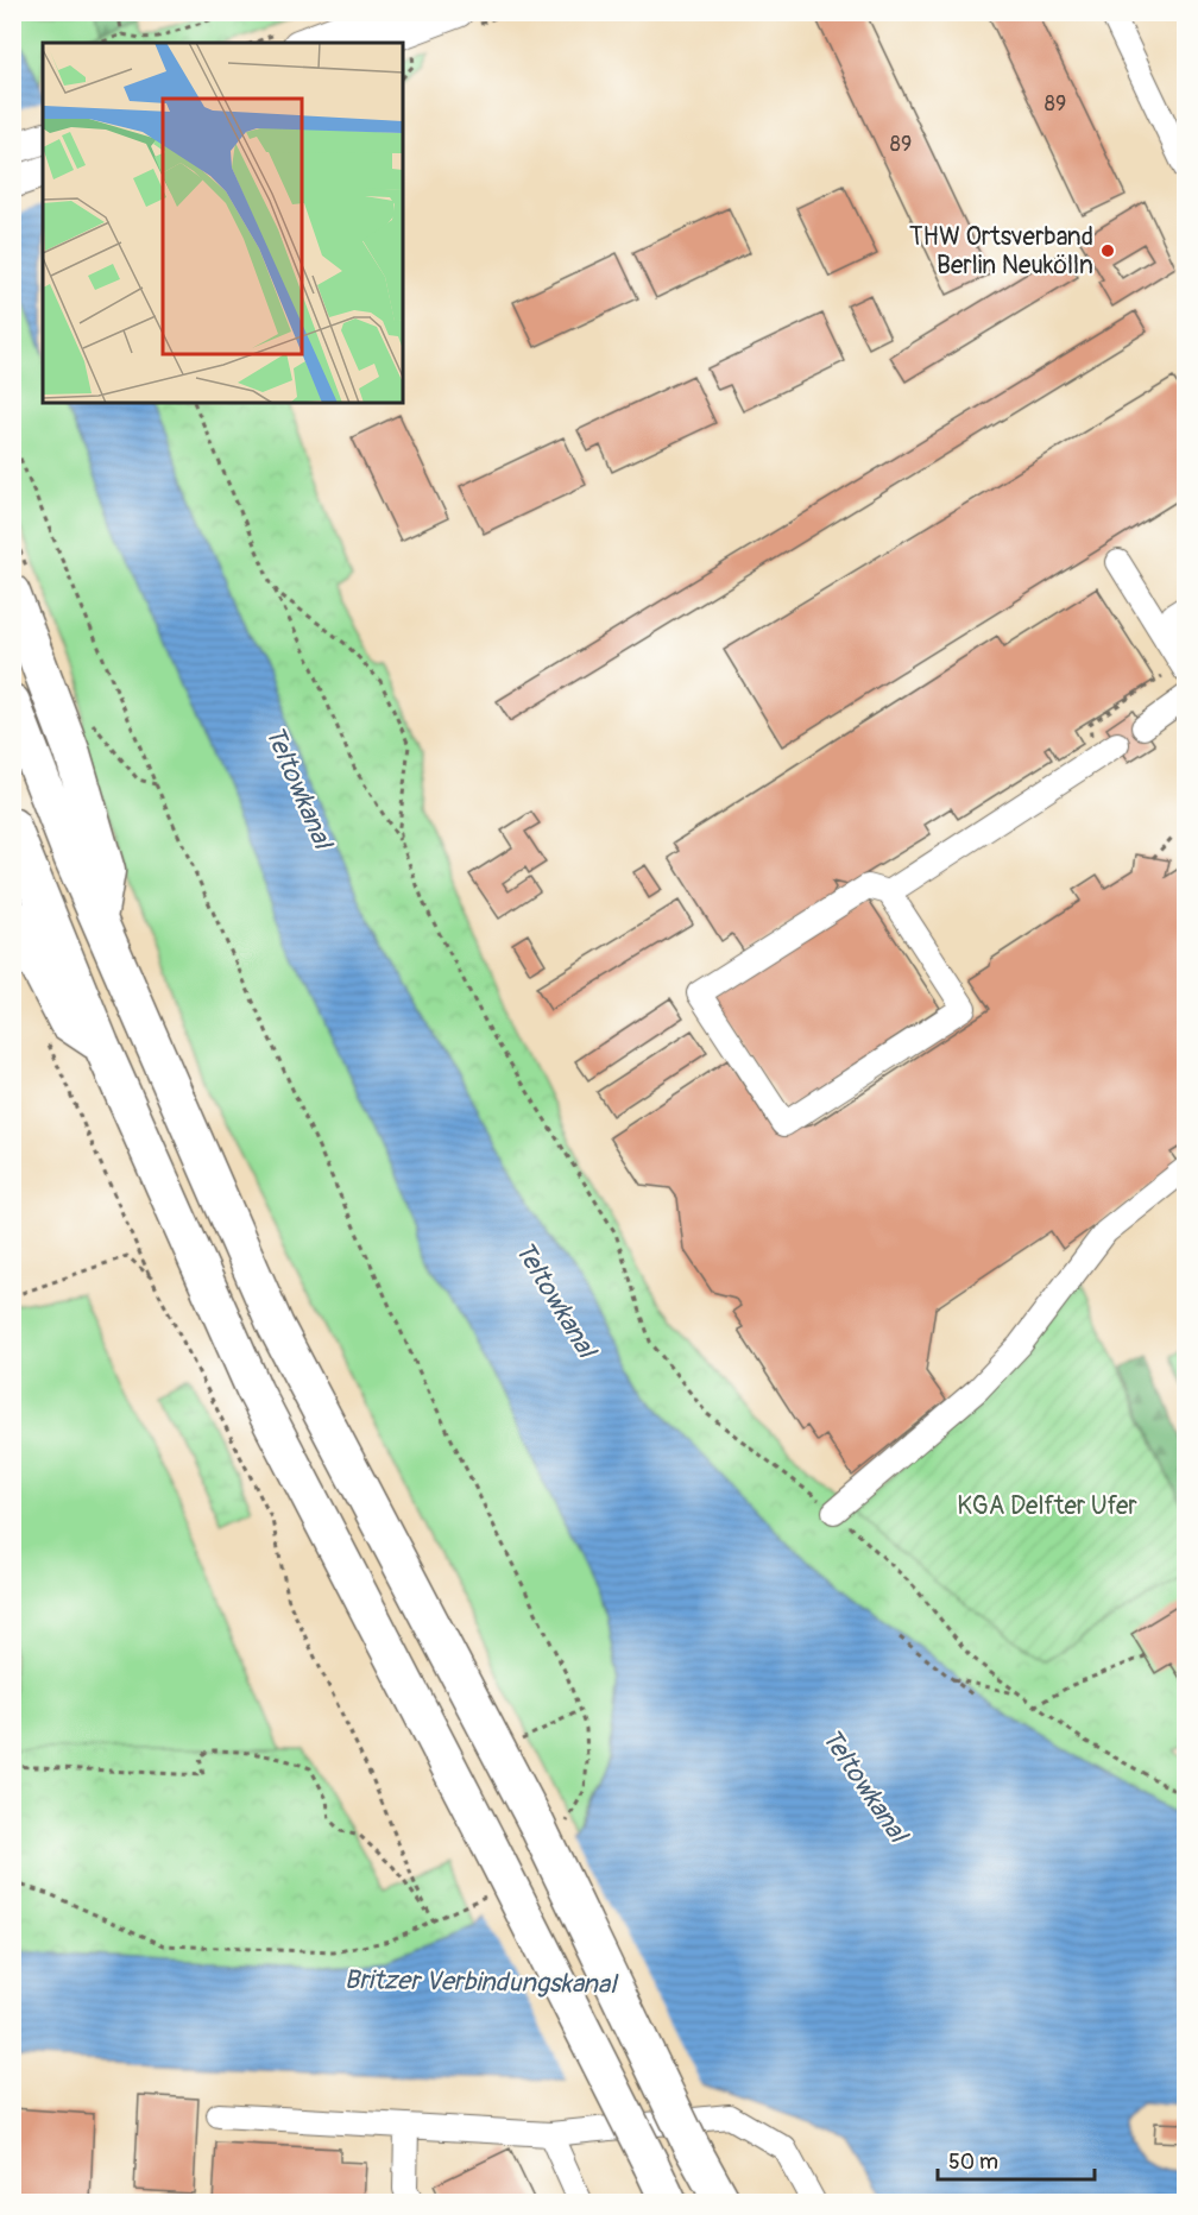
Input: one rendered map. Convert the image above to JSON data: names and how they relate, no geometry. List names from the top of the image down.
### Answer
{
  "water": ["Teltowkanal", "Britzer Verbindungskanal"],
  "parks": ["KGA Delfter Ufer"],
  "places": ["THW Ortsverband Berlin Neukölln"],
  "house_numbers": ["89", "89"],
  "scale_bar": "50 m"
}
